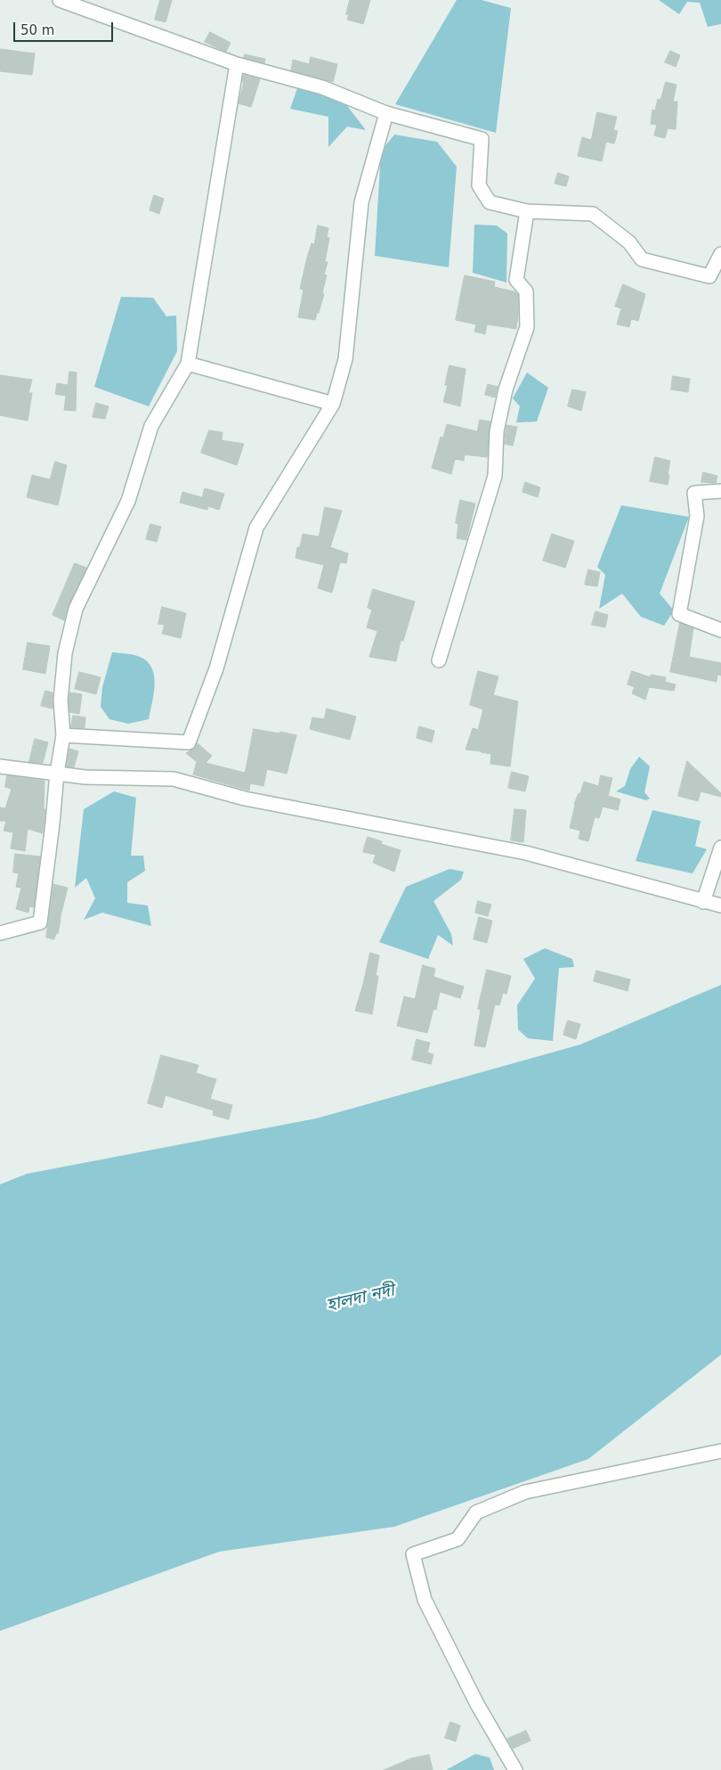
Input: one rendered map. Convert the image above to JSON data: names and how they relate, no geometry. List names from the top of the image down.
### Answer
{
  "water": ["হালদা নদী"],
  "scale_bar": "50 m"
}
